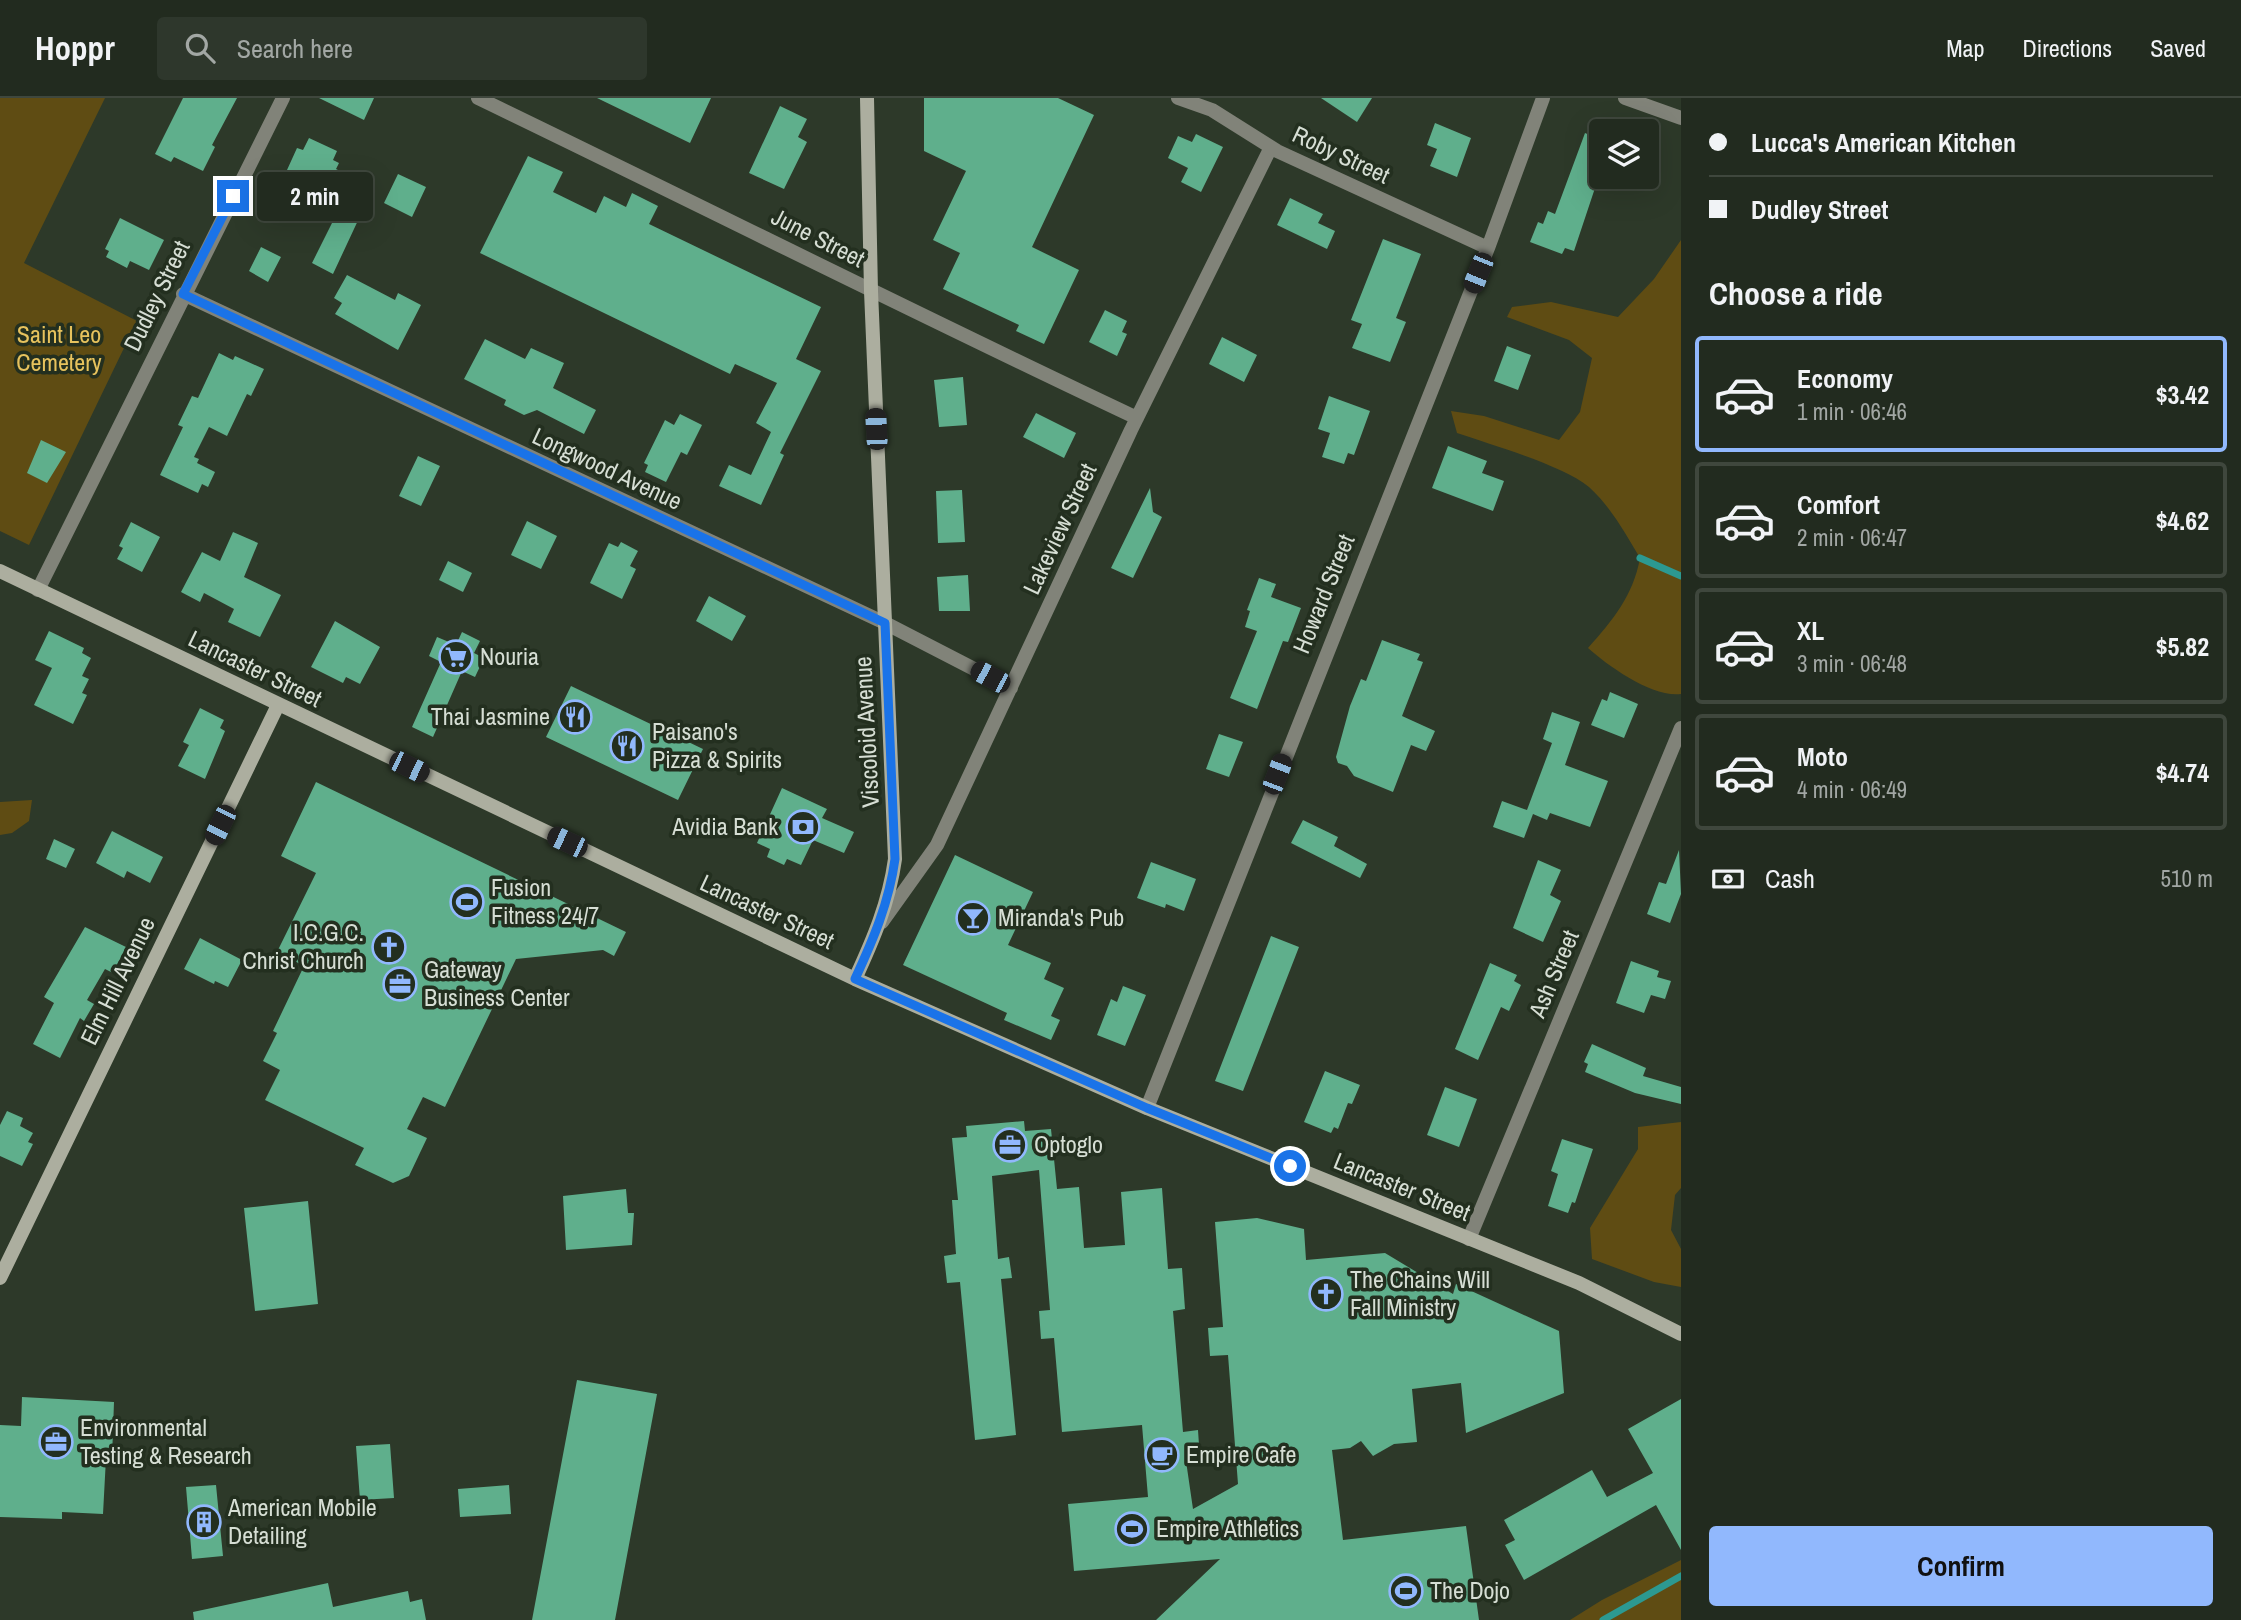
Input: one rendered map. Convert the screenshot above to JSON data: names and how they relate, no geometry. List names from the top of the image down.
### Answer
{
  "streets": {
    "main road": ["Lancaster Street", "Viscoloid Avenue", "Elm Hill Avenue"],
    "street": [
      "Roby Street",
      "June Street",
      "Dudley Street",
      "Longwood Avenue",
      "Lakeview Street",
      "Howard Street",
      "Ash Street"
    ]
  },
  "crossings": [
    ["Roby Street", "Lakeview Street"],
    ["Roby Street", "Howard Street"],
    ["June Street", "Lakeview Street"],
    ["June Street", "Viscoloid Avenue"],
    ["Dudley Street", "Longwood Avenue"],
    ["Dudley Street", "Lancaster Street"],
    ["Longwood Avenue", "Lakeview Street"],
    ["Longwood Avenue", "Viscoloid Avenue"],
    ["Lakeview Street", "Viscoloid Avenue"],
    ["Howard Street", "Lancaster Street"],
    ["Lancaster Street", "Viscoloid Avenue"],
    ["Lancaster Street", "Ash Street"],
    ["Lancaster Street", "Elm Hill Avenue"]
  ],
  "parks": ["Saint Leo Cemetery"],
  "places": {
    "supermarket": ["Nouria"],
    "restaurant": ["Thai Jasmine", "Paisano's Pizza & Spirits"],
    "bank": ["Avidia Bank"],
    "sports": ["Fusion Fitness 24/7", "Empire Athletics", "The Dojo"],
    "bar": ["Miranda's Pub"],
    "church": ["I.C.G.C. Christ Church", "The Chains Will Fall Ministry"],
    "office": ["Gateway Business Center", "Optoglo", "Environmental Testing & Research"],
    "cafe": ["Empire Cafe"],
    "building": ["American Mobile Detailing"]
  },
  "page": {
    "header": "Hoppr",
    "search": "Search here",
    "nav": ["Map", "Directions", "Saved"],
    "banner": ["Lucca's American Kitchen", "Dudley Street"],
    "bubble": "2 min",
    "heading": "Choose a ride",
    "list": [
      {
        "name": "Economy",
        "note": "1 min · 06:46",
        "value": "$3.42"
      },
      {
        "name": "Comfort",
        "note": "2 min · 06:47",
        "value": "$4.62"
      },
      {
        "name": "XL",
        "note": "3 min · 06:48",
        "value": "$5.82"
      },
      {
        "name": "Moto",
        "note": "4 min · 06:49",
        "value": "$4.74"
      }
    ],
    "pay": ["Cash", "510 m"],
    "buttons": "Confirm"
  }
}
